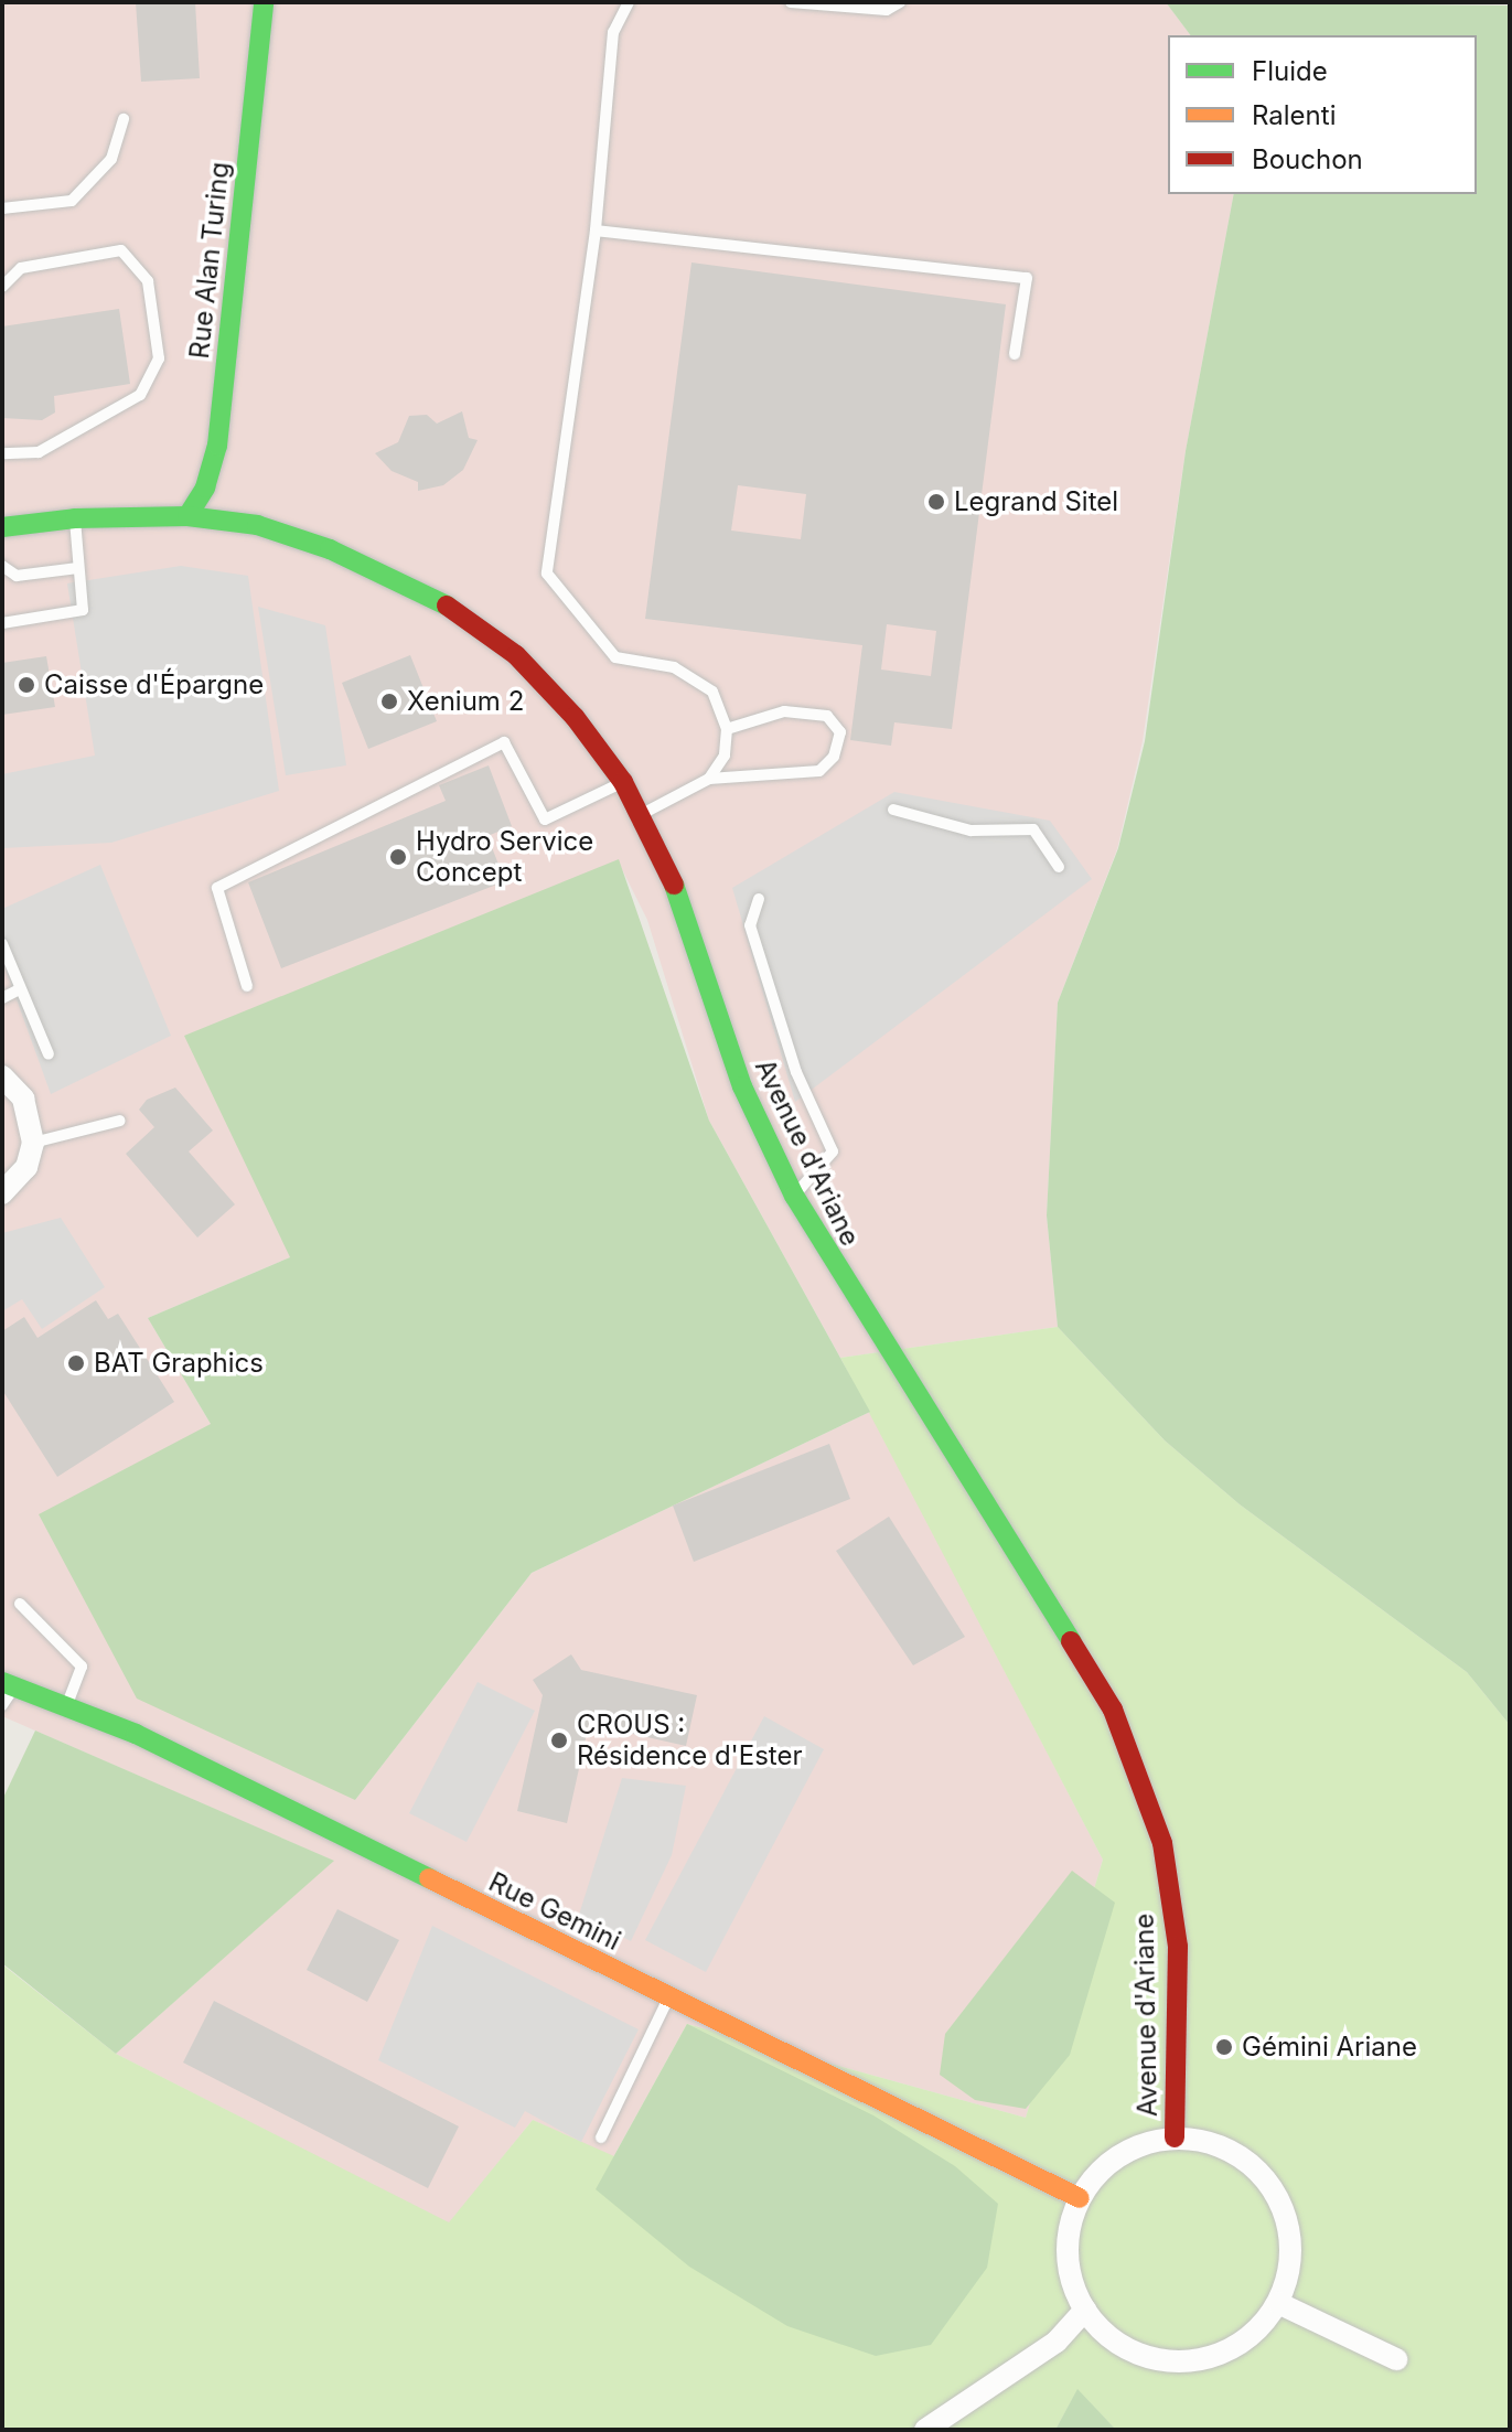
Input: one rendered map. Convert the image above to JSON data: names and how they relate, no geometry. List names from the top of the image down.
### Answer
{
  "streets": {
    "street": ["Rue Alan Turing", "Avenue d'Ariane", "Rue Gemini"]
  },
  "crossings": [
    ["Rue Alan Turing", "Avenue d'Ariane"],
    ["Avenue d'Ariane", "Rue Gemini"]
  ],
  "places": [
    "Legrand Sitel",
    "Caisse d'Épargne",
    "Xenium 2",
    "Hydro Service Concept",
    "BAT Graphics",
    "CROUS : Résidence d'Ester",
    "Gémini Ariane"
  ],
  "legend": ["Fluide", "Ralenti", "Bouchon"]
}
